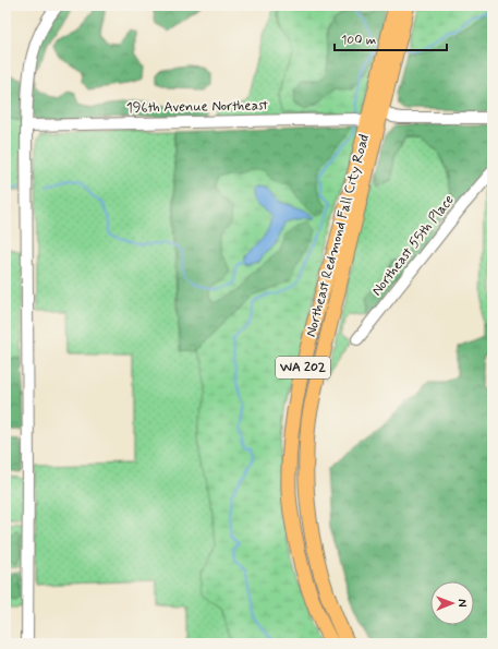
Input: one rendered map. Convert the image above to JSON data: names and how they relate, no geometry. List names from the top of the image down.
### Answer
{
  "streets": {
    "main road": ["Northeast Redmond Fall City Road", "WA 202"],
    "street": ["196th Avenue Northeast", "Northeast 55th Place"]
  },
  "crossings": [
    ["196th Avenue Northeast", "Northeast Redmond Fall City Road"]
  ],
  "scale_bar": "100 m",
  "north": "right"
}
